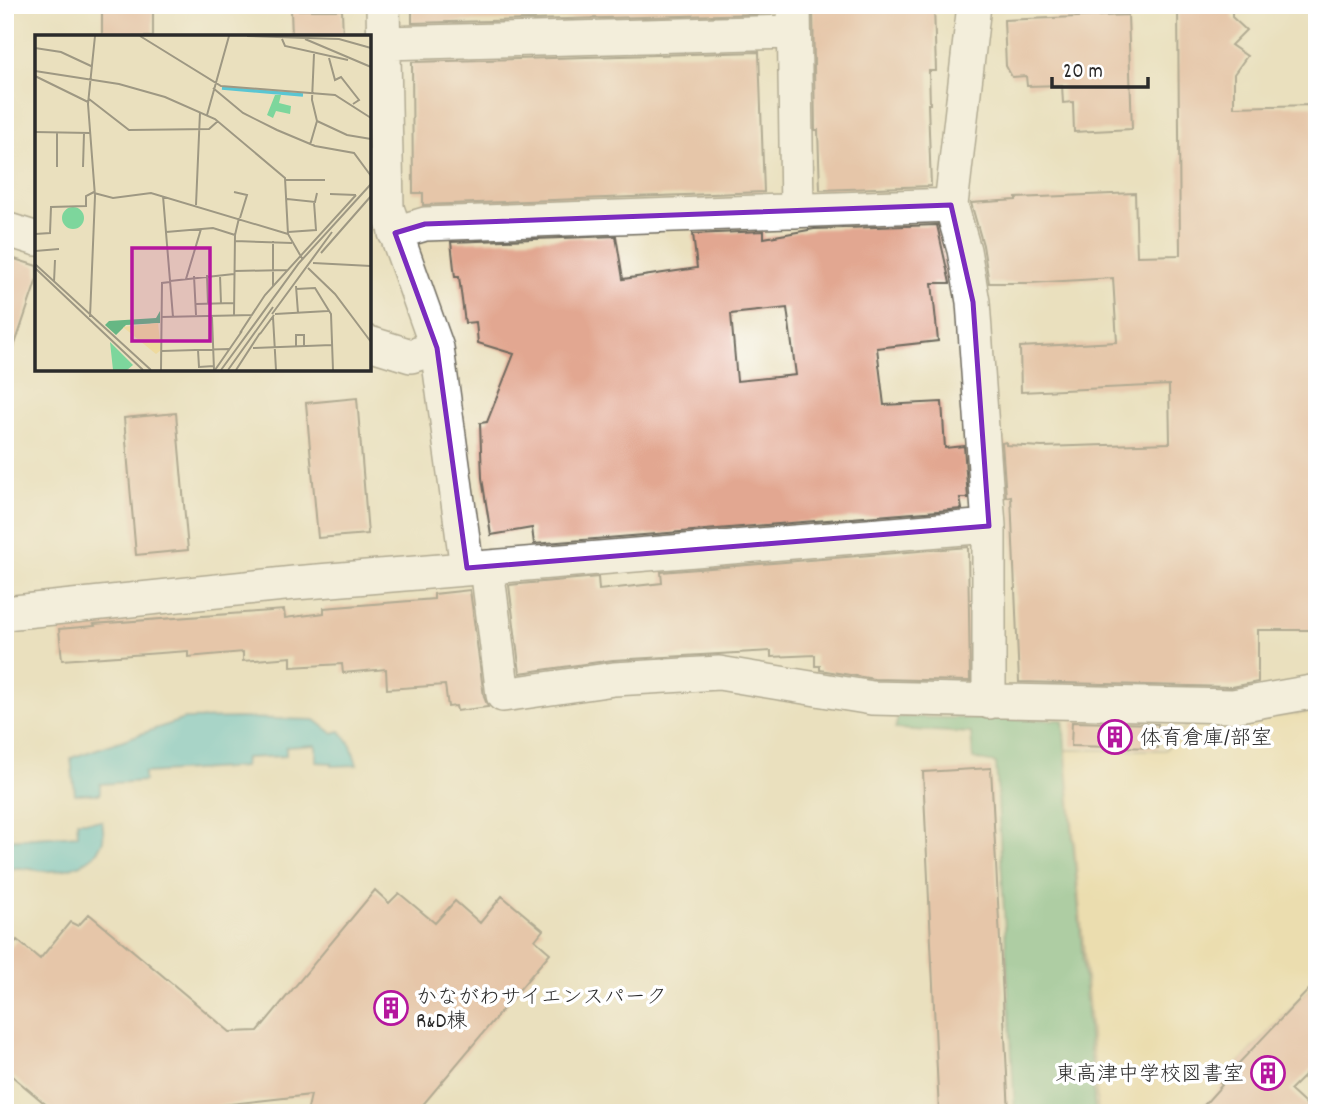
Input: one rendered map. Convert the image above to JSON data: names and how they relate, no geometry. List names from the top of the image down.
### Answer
{
  "places": {
    "building": ["体育倉庫/部室", "かながわサイエンスパーク R&D棟", "東高津中学校図書室"]
  },
  "scale_bar": "20 m"
}
